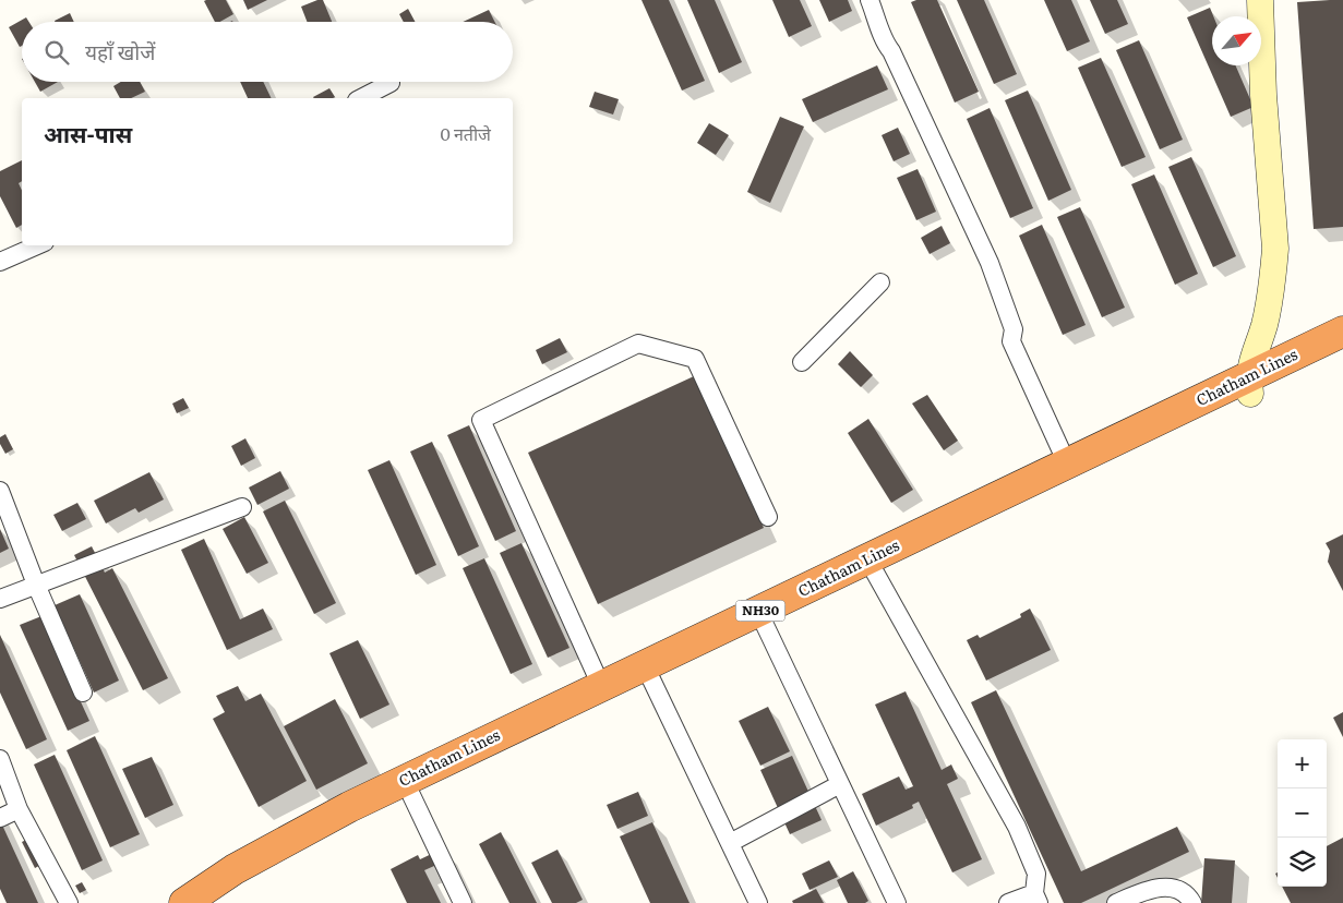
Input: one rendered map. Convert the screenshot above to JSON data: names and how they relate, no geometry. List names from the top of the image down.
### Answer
{
  "streets": {
    "highway": ["Chatham Lines", "NH30"]
  },
  "north": "top right",
  "page": {
    "search": "यहाँ खोजें",
    "heading": ["आस-पास", "0 नतीजे"],
    "map_buttons": ["+", "−"]
  }
}
